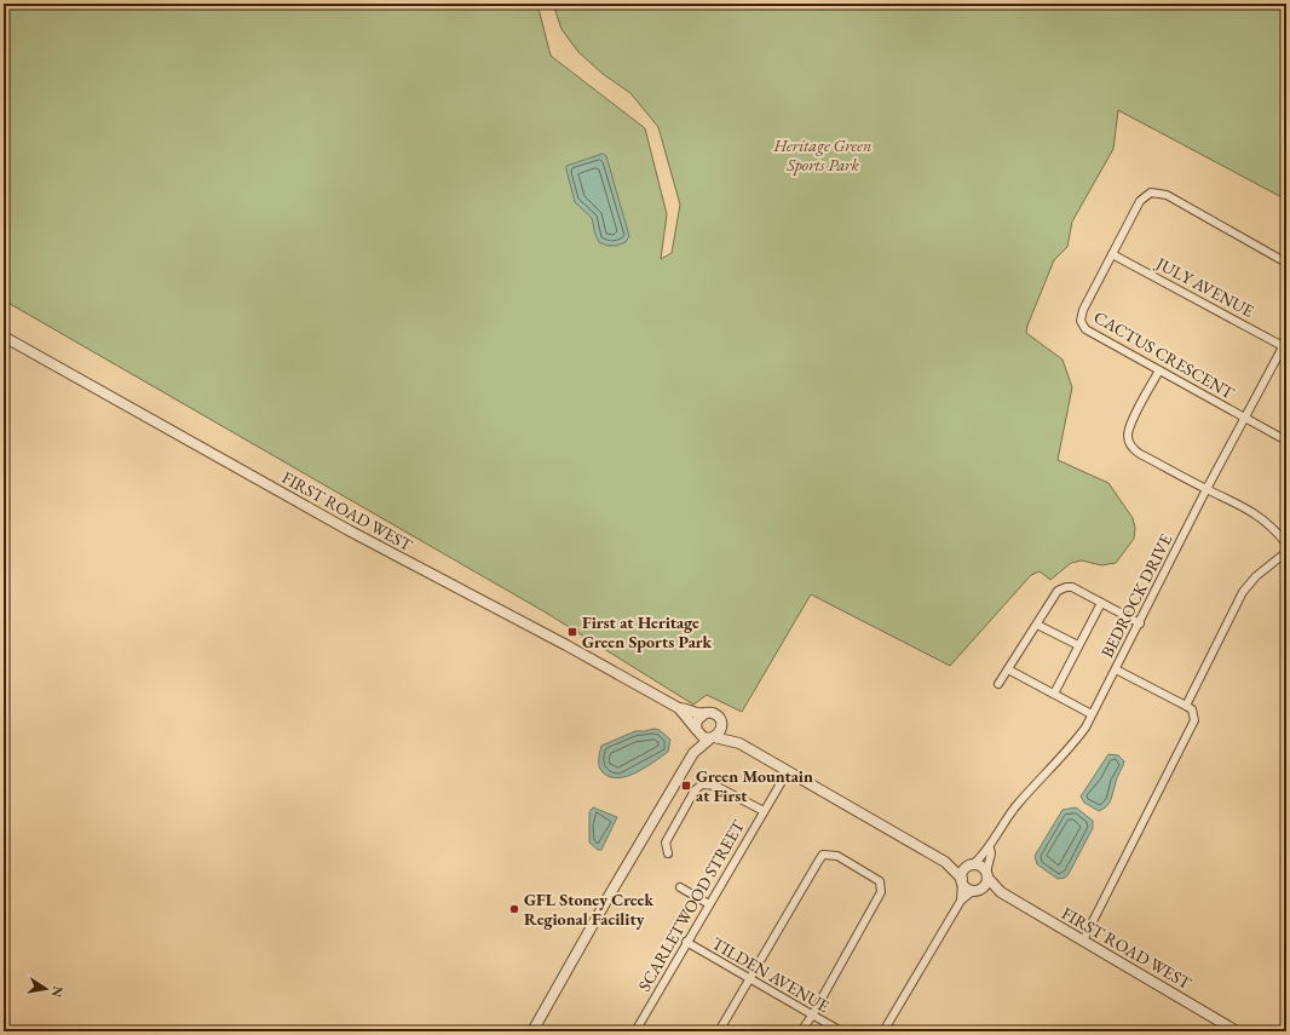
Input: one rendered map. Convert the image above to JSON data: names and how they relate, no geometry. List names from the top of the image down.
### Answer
{
  "streets": {
    "street": [
      "JULY AVENUE",
      "CACTUS CRESCENT",
      "FIRST ROAD WEST",
      "BEDROCK DRIVE",
      "SCARLETWOOD STREET",
      "TILDEN AVENUE"
    ]
  },
  "crossings": [
    ["JULY AVENUE", "CACTUS CRESCENT"],
    ["JULY AVENUE", "BEDROCK DRIVE"],
    ["CACTUS CRESCENT", "BEDROCK DRIVE"],
    ["FIRST ROAD WEST", "BEDROCK DRIVE"],
    ["FIRST ROAD WEST", "SCARLETWOOD STREET"],
    ["SCARLETWOOD STREET", "TILDEN AVENUE"]
  ],
  "parks": ["Heritage Green Sports Park"],
  "places": {
    "transit": ["First at Heritage Green Sports Park", "Green Mountain at First"],
    "other": ["GFL Stoney Creek Regional Facility"]
  },
  "north": "right"
}
